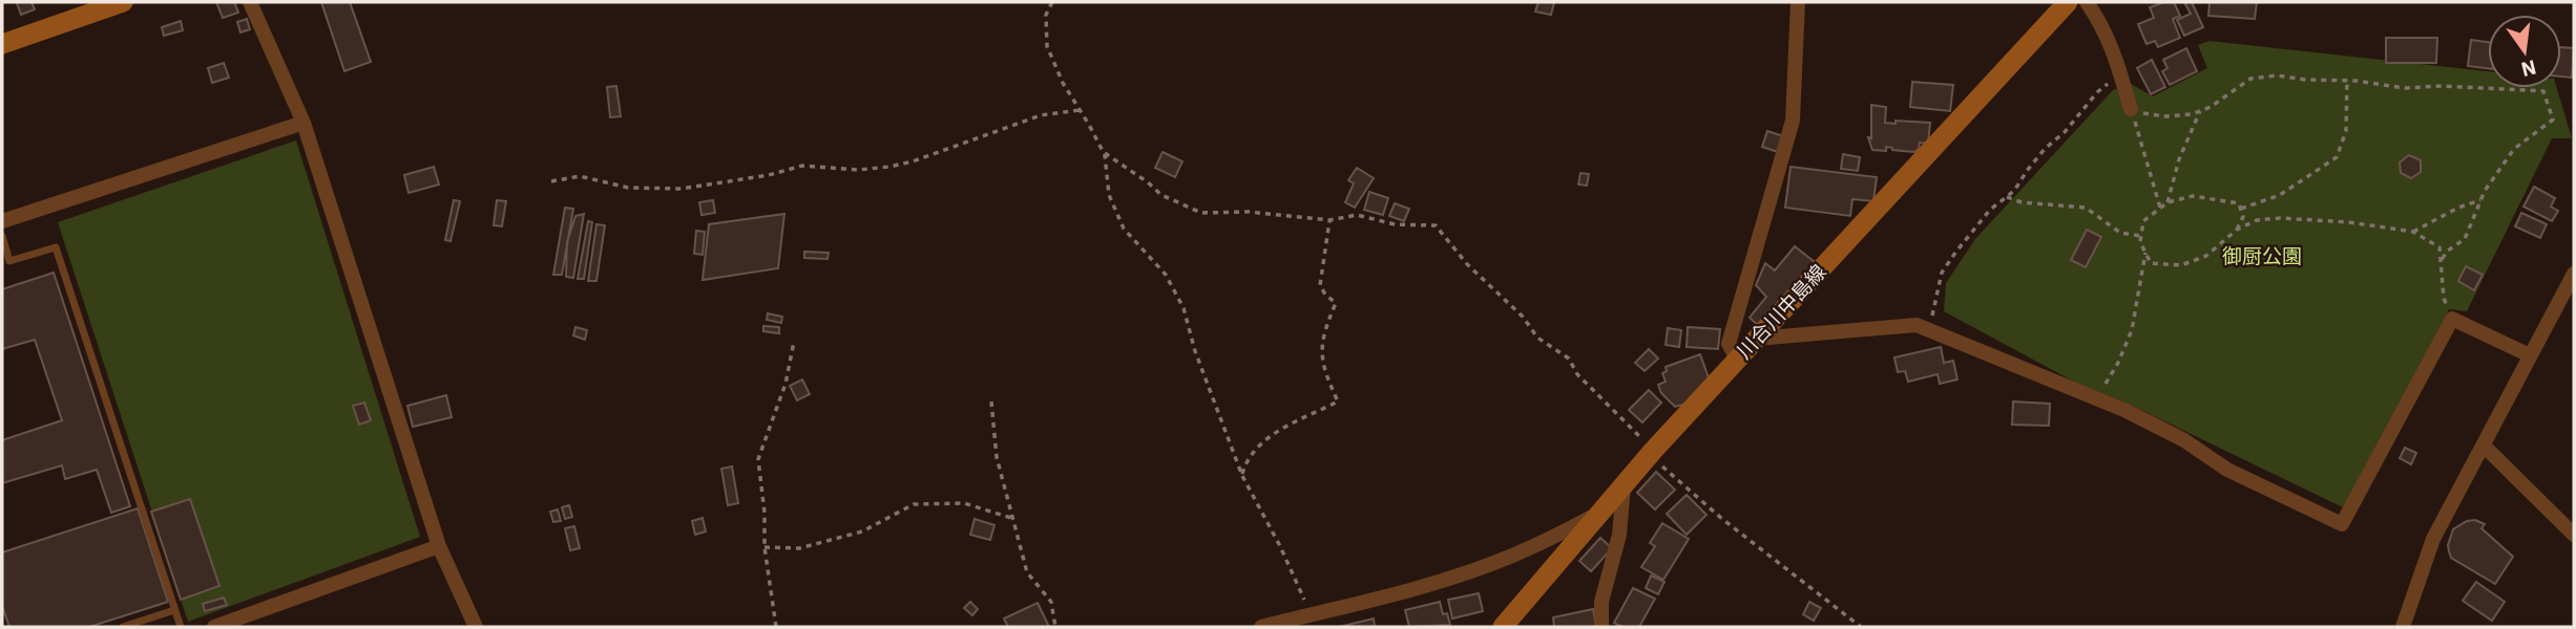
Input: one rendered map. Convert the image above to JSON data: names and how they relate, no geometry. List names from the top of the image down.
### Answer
{
  "streets": {
    "main road": ["川合川中島線"]
  },
  "parks": ["御厨公園"],
  "north": "bottom"
}
